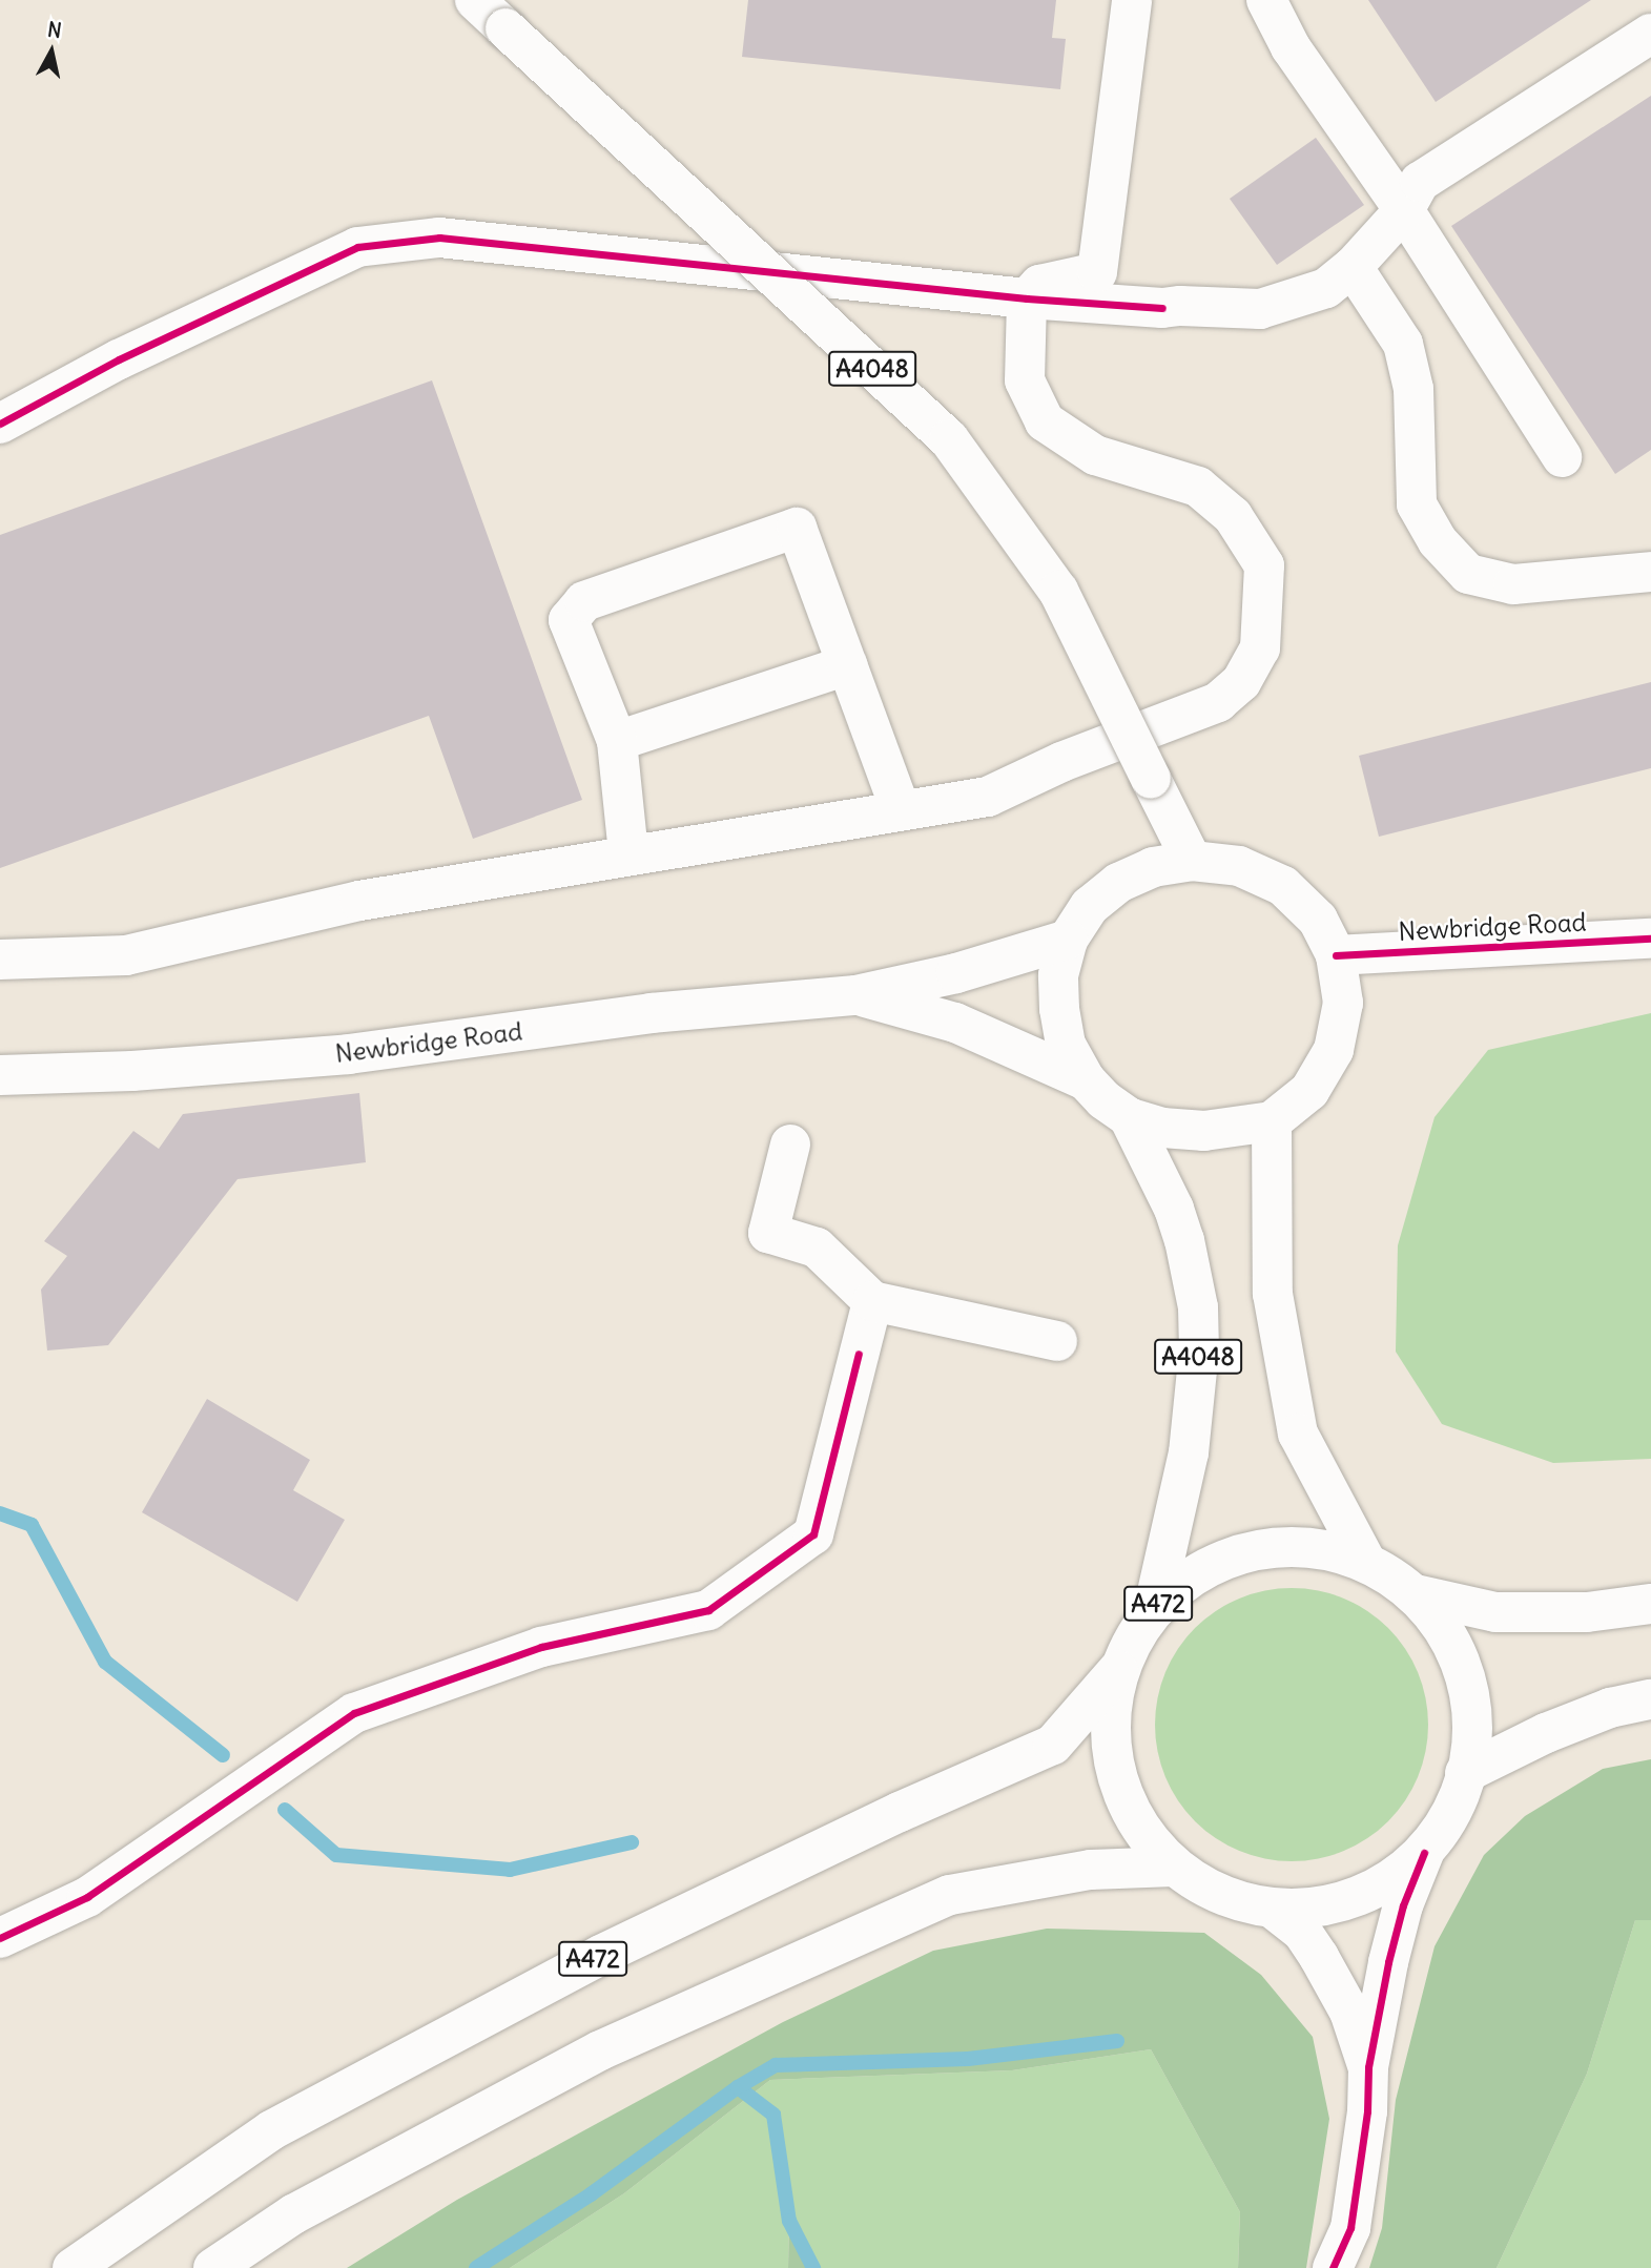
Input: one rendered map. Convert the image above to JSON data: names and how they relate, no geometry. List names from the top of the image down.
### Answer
{
  "streets": {
    "main road": ["A4048", "Newbridge Road", "A472"]
  },
  "crossings": [
    ["A4048", "A472"]
  ],
  "north": "top"
}
